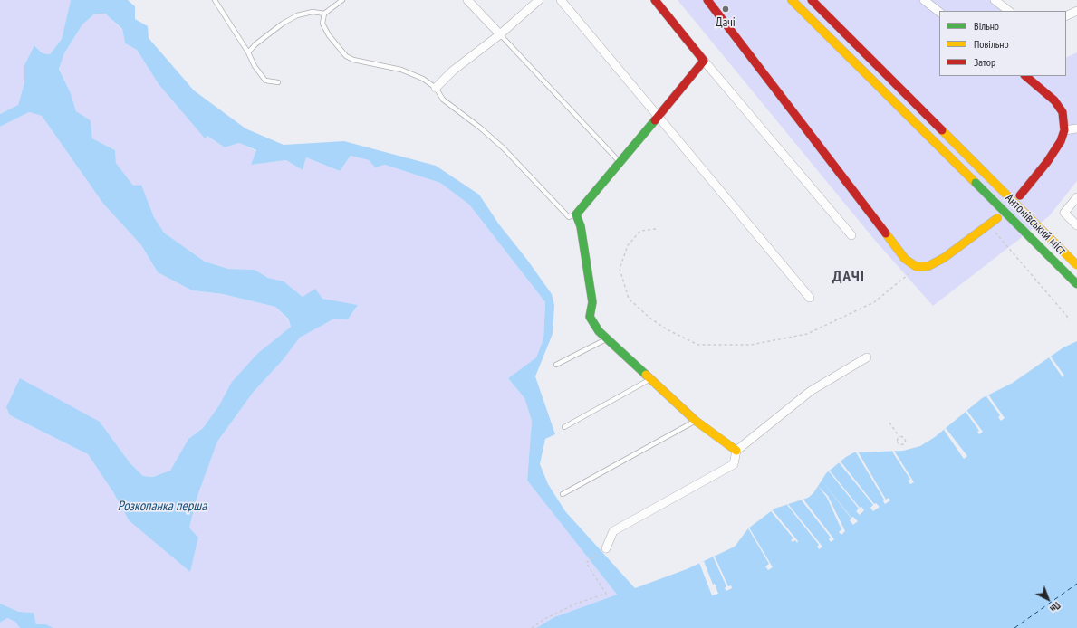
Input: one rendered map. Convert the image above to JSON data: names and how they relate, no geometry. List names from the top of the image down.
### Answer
{
  "streets": {
    "main road": ["Антонівський міст"]
  },
  "districts": ["ДАЧІ"],
  "water": ["Розкопанка перша"],
  "places": ["Дачі"],
  "legend": ["Вільно", "Повільно", "Затор"],
  "north": "bottom right"
}
